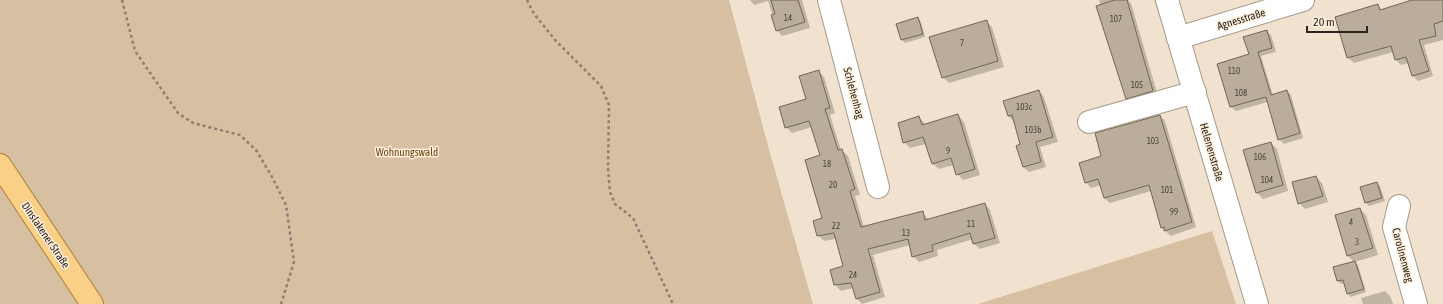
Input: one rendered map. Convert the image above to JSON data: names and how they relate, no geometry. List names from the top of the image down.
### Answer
{
  "streets": {
    "main road": ["Dinslakener Straße"],
    "street": [
      "Agnesstraße",
      "Schlehenhag",
      "Helenenstraße",
      "Carolinenweg"
    ]
  },
  "crossings": [
    ["Agnesstraße", "Helenenstraße"]
  ],
  "parks": ["Wohnungswald"],
  "house_numbers": [
    "14",
    "107",
    "7",
    "110",
    "105",
    "108",
    "103c",
    "103b",
    "103",
    "9",
    "106",
    "18",
    "104",
    "20",
    "101",
    "99",
    "4",
    "11",
    "22",
    "13",
    "3",
    "24"
  ],
  "scale_bar": "20 m"
}
